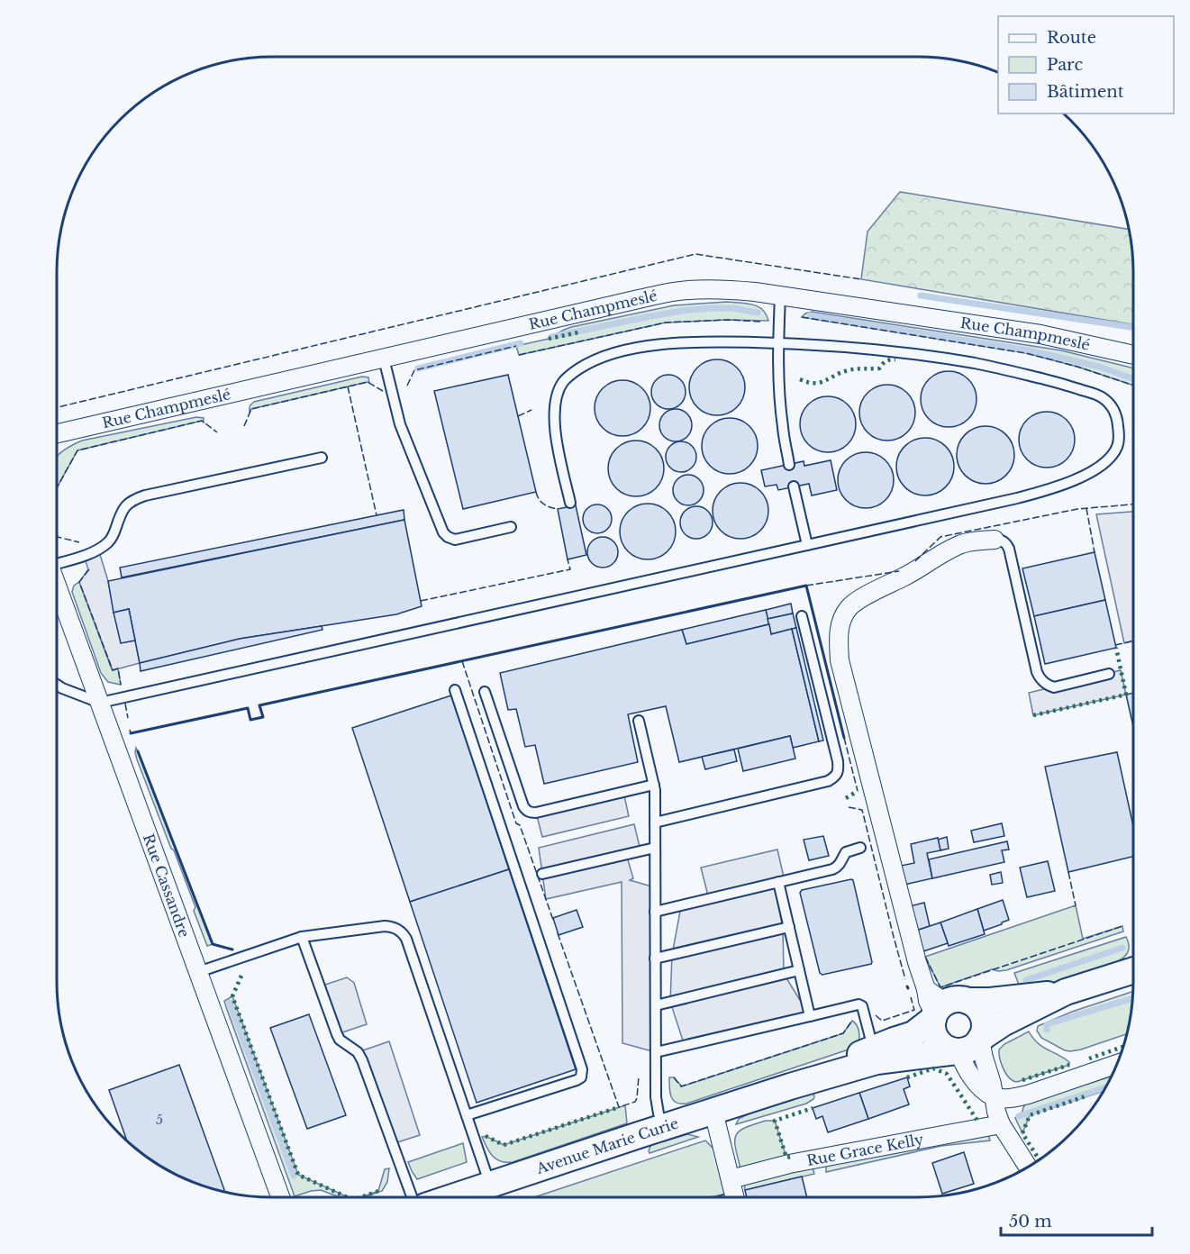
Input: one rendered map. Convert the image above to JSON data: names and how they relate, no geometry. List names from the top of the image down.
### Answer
{
  "streets": {
    "main road": ["Avenue Marie Curie"],
    "street": ["Rue Champmeslé", "Rue Cassandre", "Rue Grace Kelly"]
  },
  "house_numbers": ["5"],
  "legend": ["Route", "Parc", "Bâtiment"],
  "scale_bar": "50 m"
}
